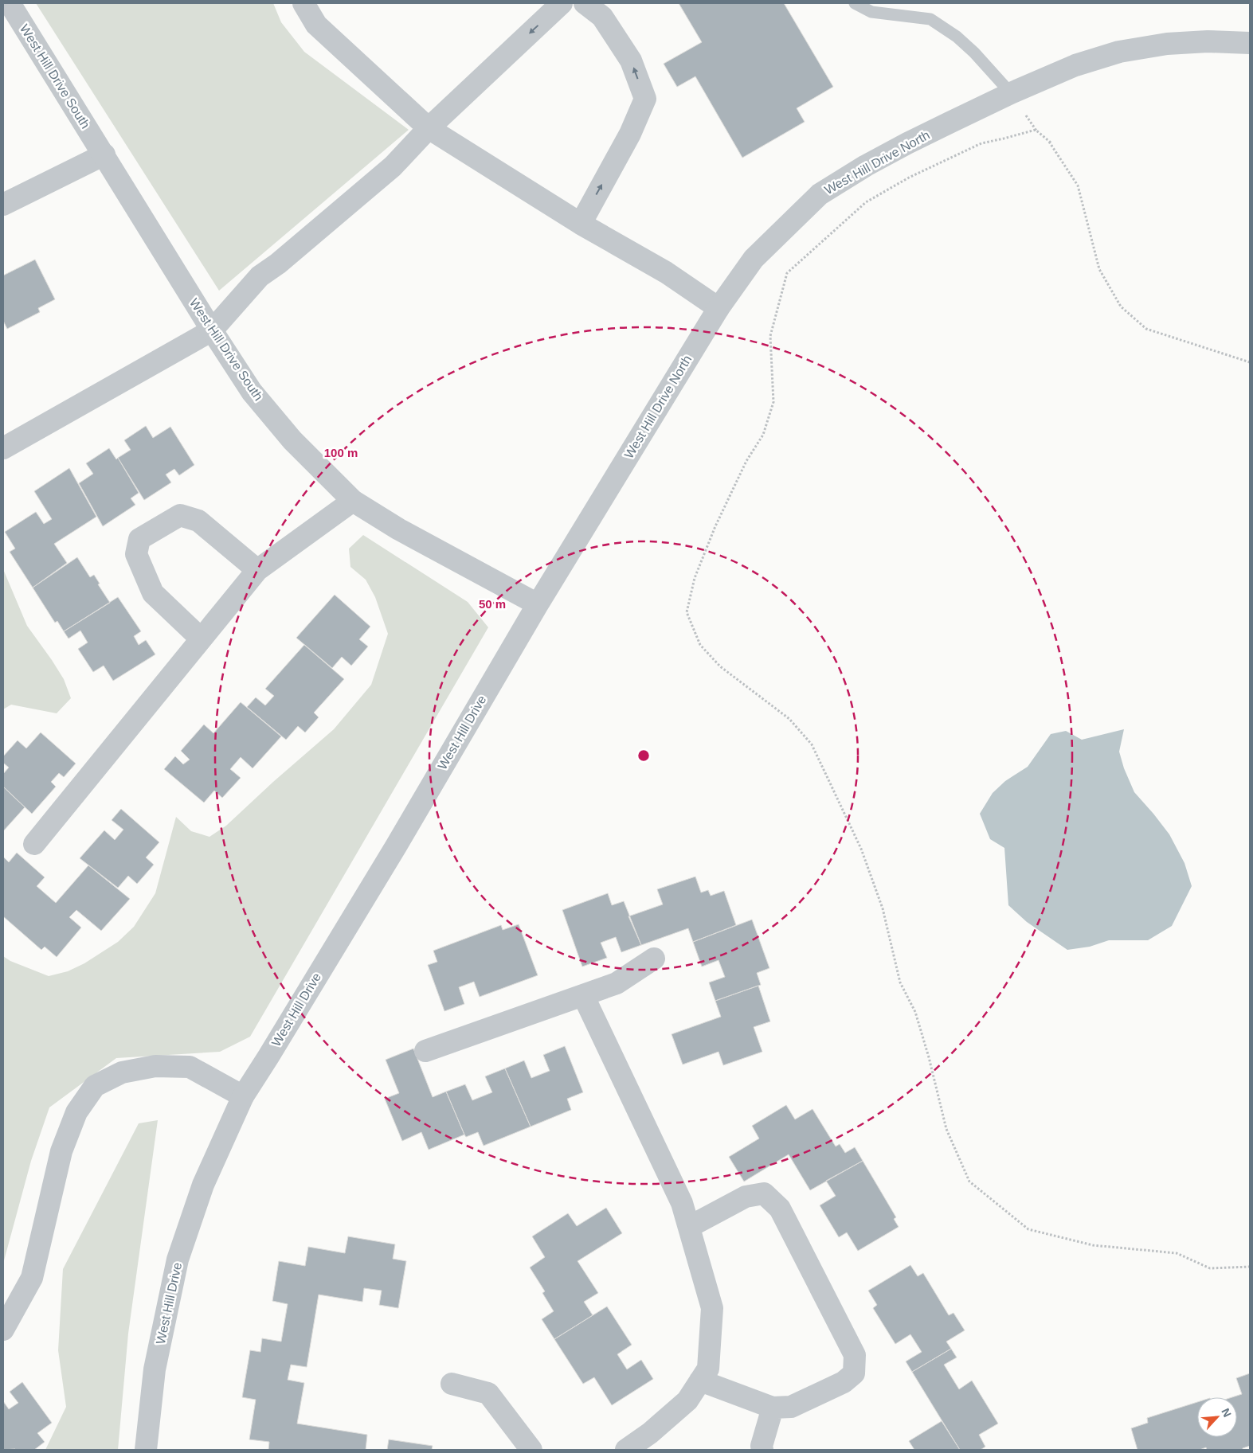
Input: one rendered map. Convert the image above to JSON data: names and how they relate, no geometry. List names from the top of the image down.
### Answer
{
  "streets": {
    "street": ["West Hill Drive South", "West Hill Drive North", "West Hill Drive"]
  },
  "crossings": [
    ["West Hill Drive South", "West Hill Drive North"],
    ["West Hill Drive South", "West Hill Drive"],
    ["West Hill Drive North", "West Hill Drive"]
  ],
  "north": "top right",
  "rings": ["100 m", "50 m"]
}
